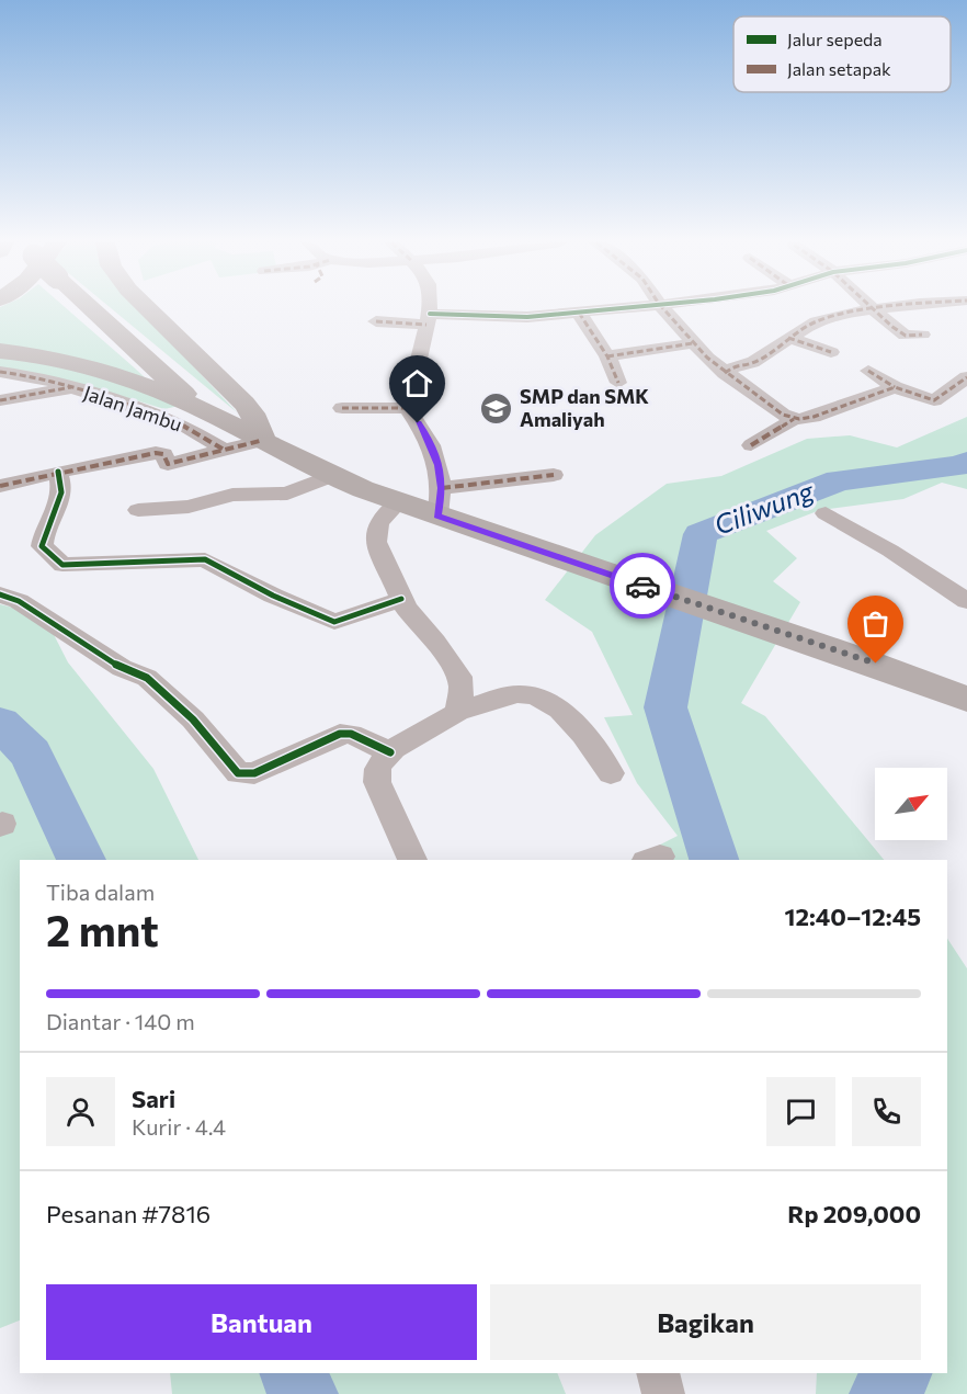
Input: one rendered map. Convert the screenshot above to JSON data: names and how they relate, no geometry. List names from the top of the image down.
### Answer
{
  "streets": {
    "street": ["Jalan Jambu"]
  },
  "water": ["Ciliwung"],
  "places": {
    "school or university": ["SMP dan SMK Amaliyah"]
  },
  "legend": ["Jalur sepeda", "Jalan setapak"],
  "north": "top right",
  "page": {
    "heading": ["2 mnt", "Tiba dalam", "12:40–12:45"],
    "panel": [
      "Sari",
      "Kurir · 4.4",
      "Pesanan #7816",
      "Rp 209,000"
    ],
    "bar": "Diantar · 140 m",
    "buttons": ["Bantuan", "Bagikan"]
  }
}
